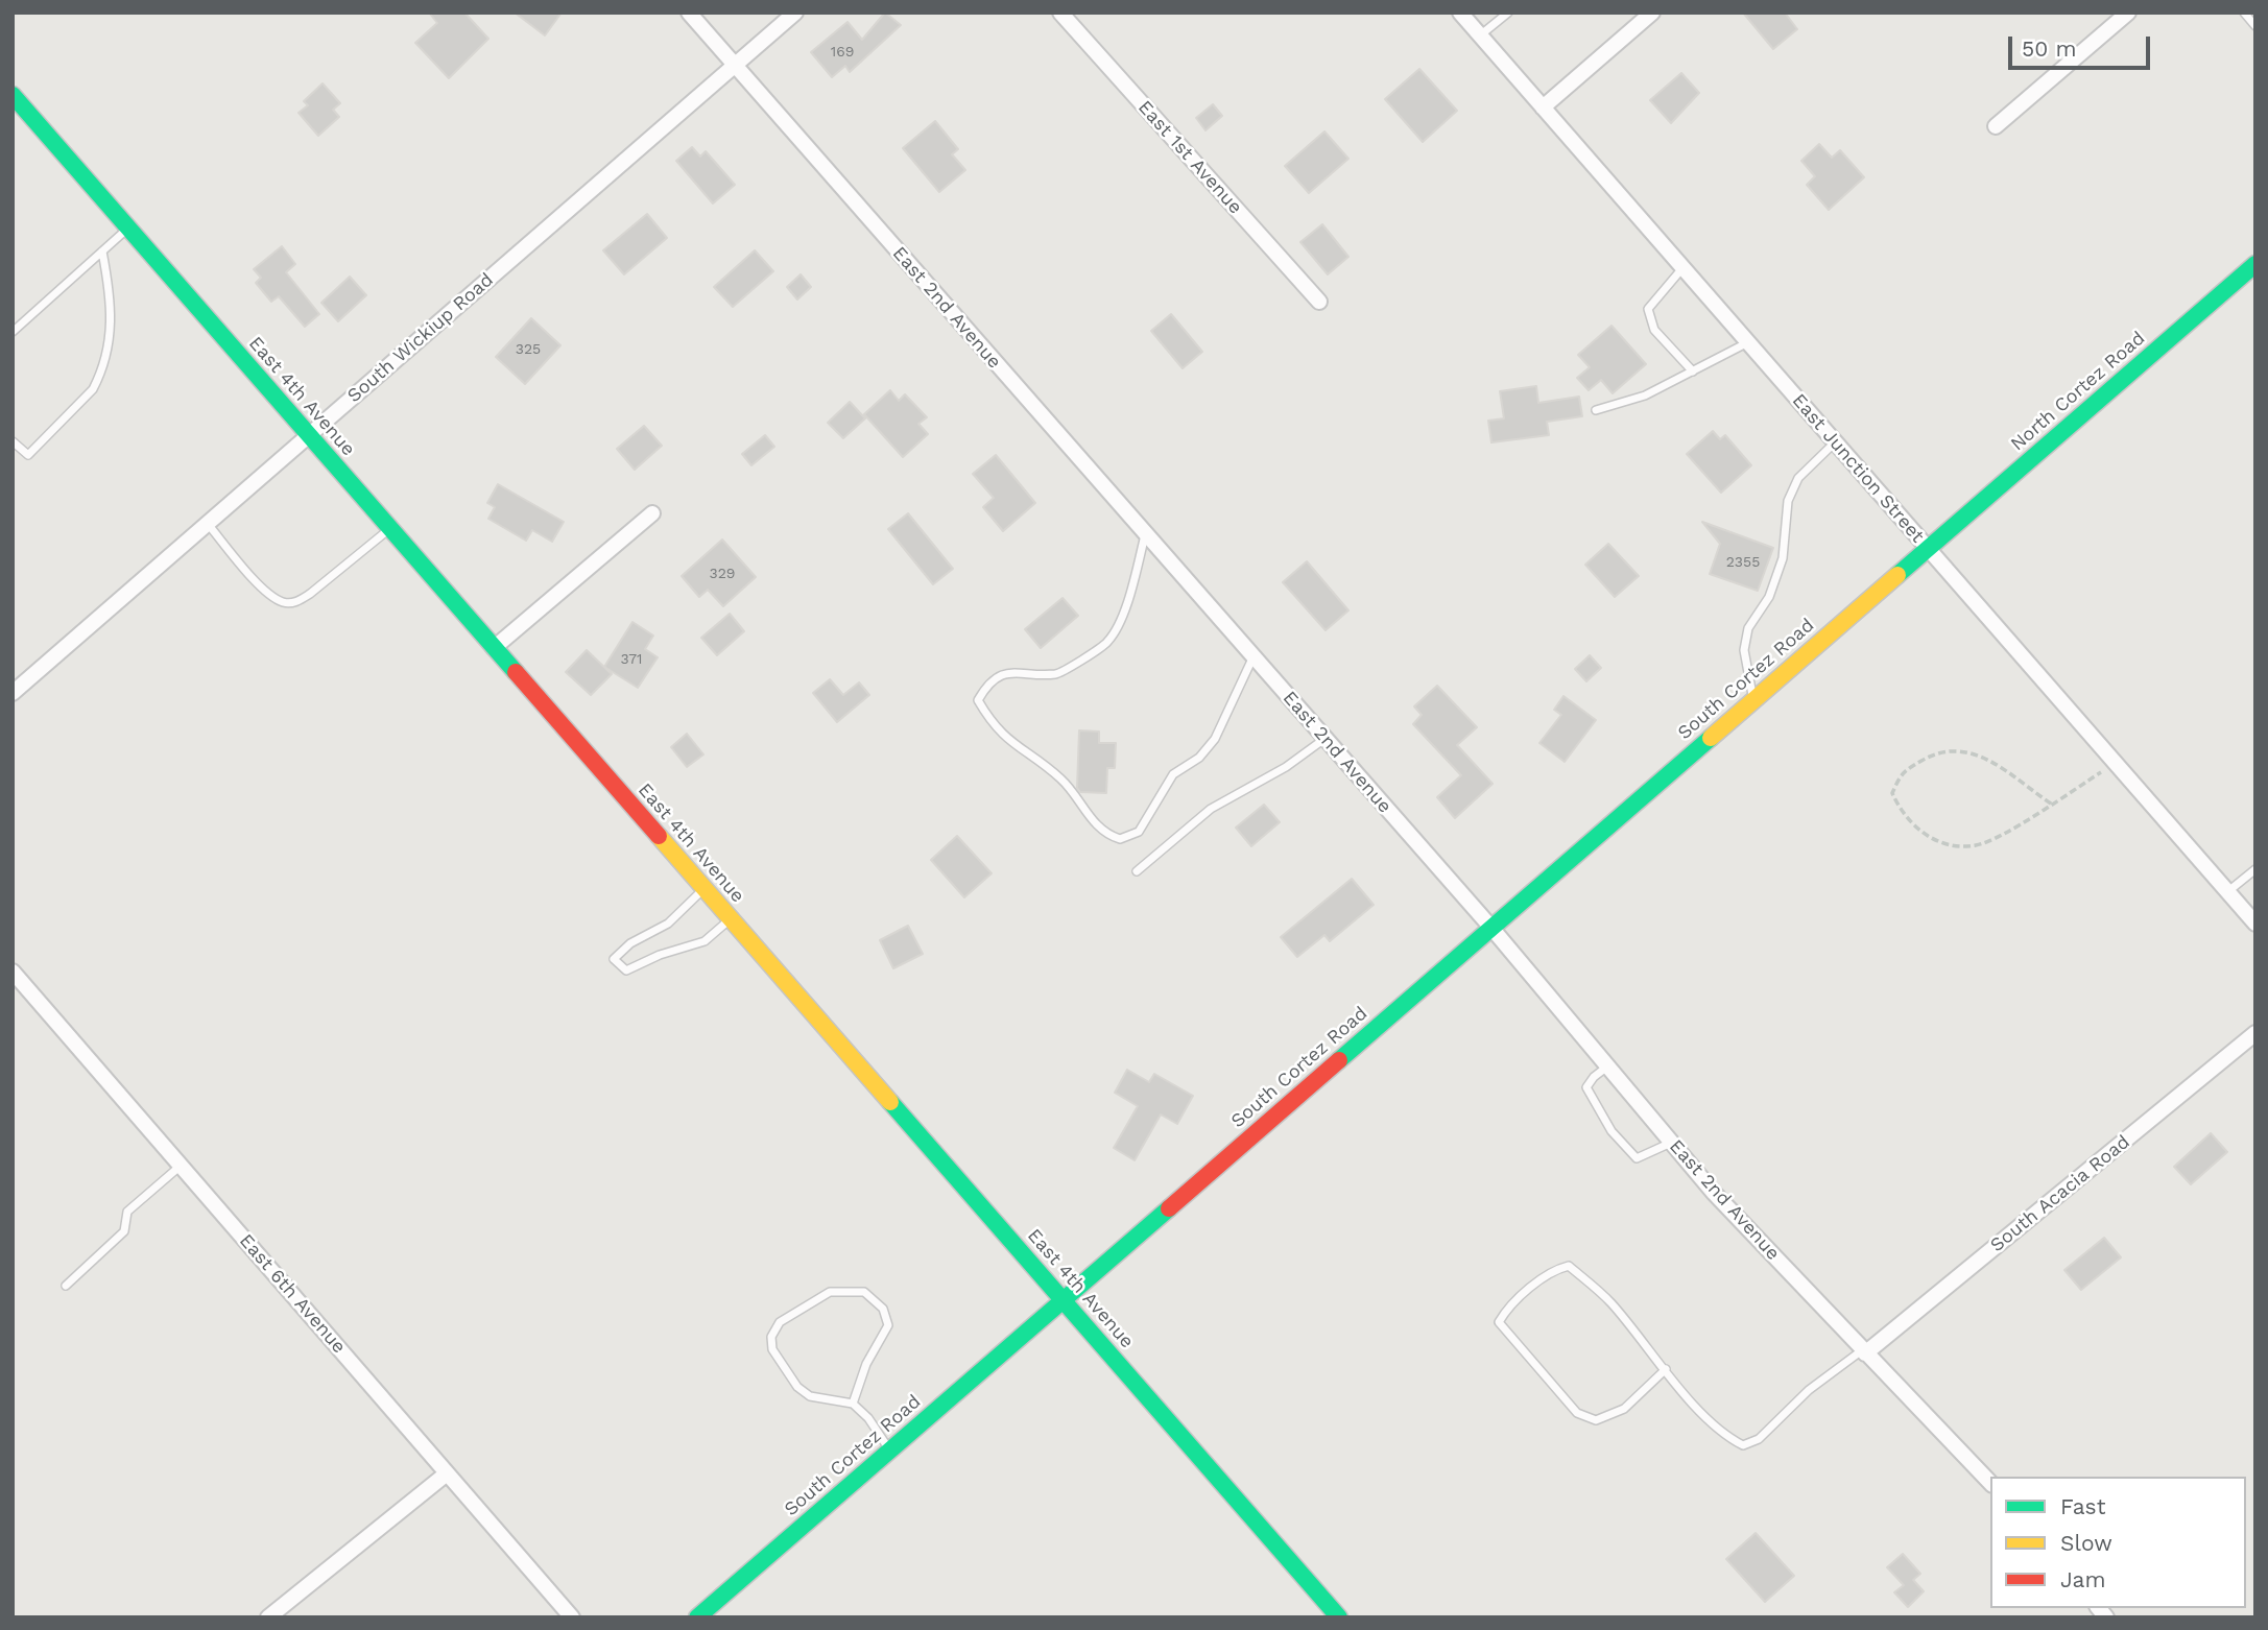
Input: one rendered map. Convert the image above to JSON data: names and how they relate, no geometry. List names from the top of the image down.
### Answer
{
  "streets": {
    "street": [
      "East 1st Avenue",
      "East 2nd Avenue",
      "South Wickiup Road",
      "North Cortez Road",
      "East 4th Avenue",
      "East Junction Street",
      "South Cortez Road",
      "South Acacia Road",
      "East 6th Avenue"
    ]
  },
  "crossings": [
    ["East 2nd Avenue", "South Wickiup Road"],
    ["East 2nd Avenue", "South Cortez Road"],
    ["East 2nd Avenue", "South Acacia Road"],
    ["South Wickiup Road", "East 4th Avenue"],
    ["North Cortez Road", "East Junction Street"],
    ["North Cortez Road", "South Cortez Road"],
    ["East 4th Avenue", "South Cortez Road"],
    ["East Junction Street", "South Cortez Road"]
  ],
  "house_numbers": [
    "169",
    "325",
    "2355",
    "329",
    "371"
  ],
  "legend": ["Fast", "Slow", "Jam"],
  "scale_bar": "50 m"
}
